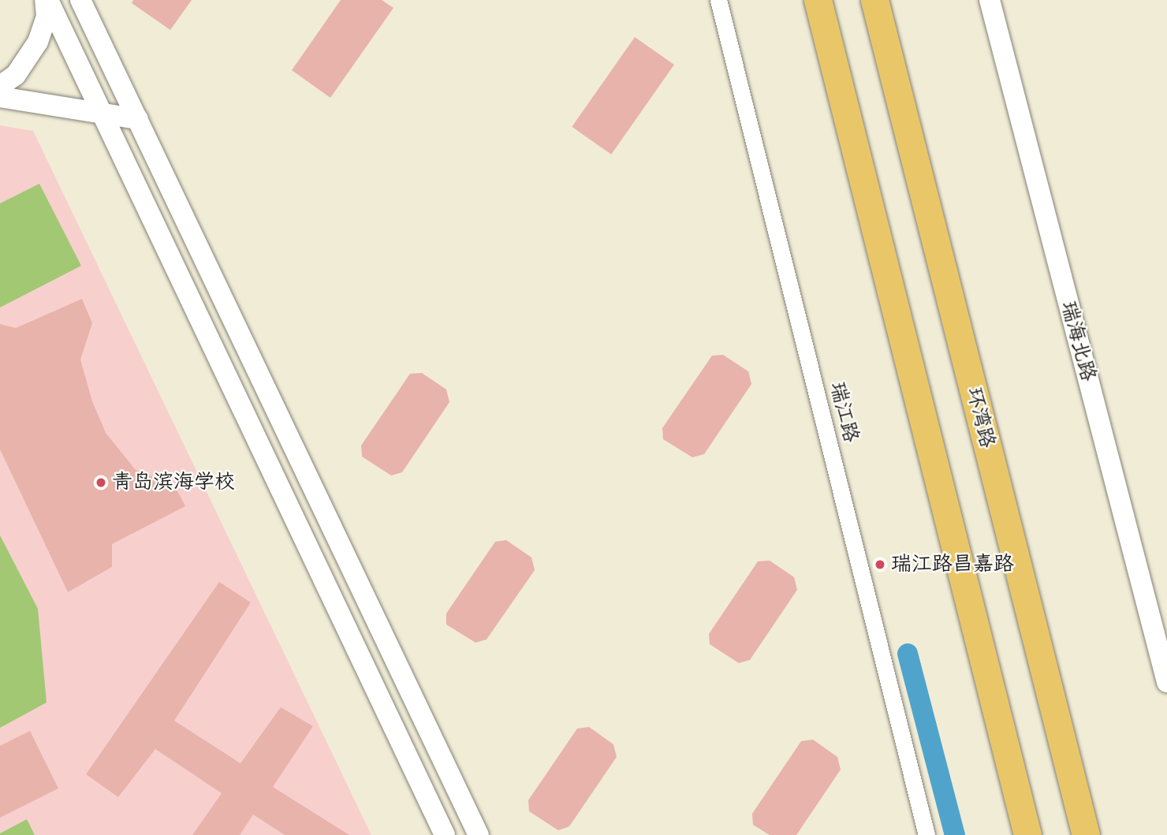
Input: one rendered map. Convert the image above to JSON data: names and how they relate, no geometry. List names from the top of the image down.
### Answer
{
  "streets": {
    "highway": ["环湾路"],
    "street": ["瑞海北路", "瑞江路"]
  },
  "places": ["青岛滨海学校", "瑞江路昌嘉路"]
}
